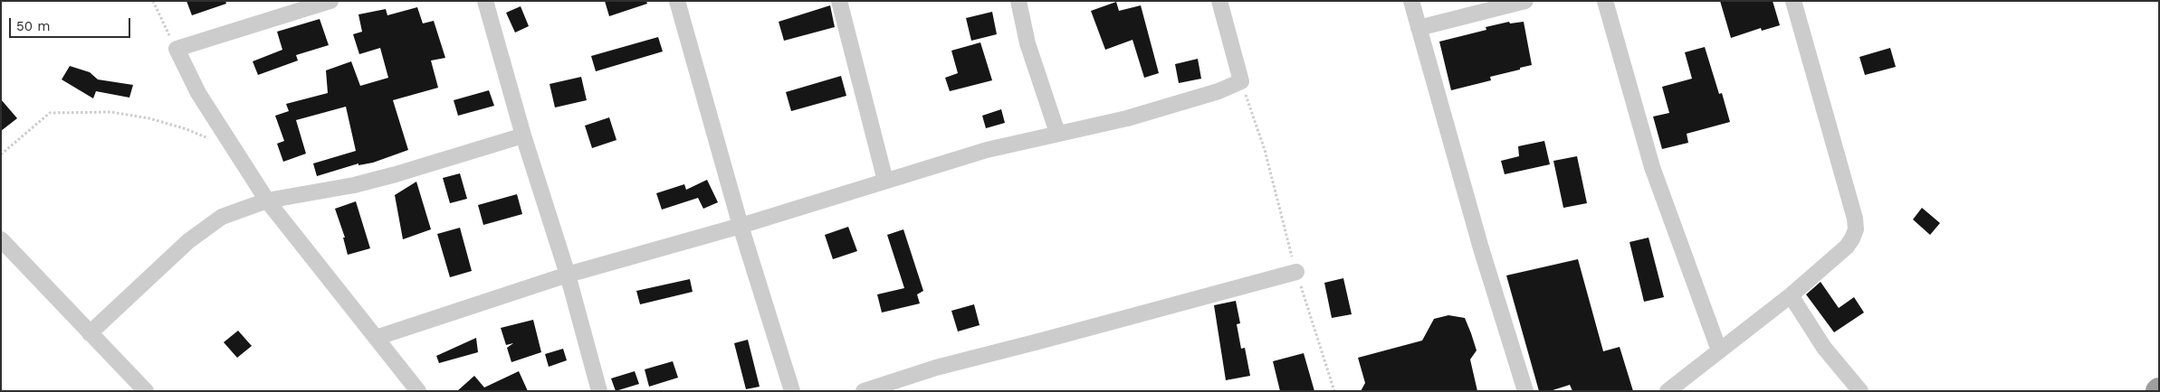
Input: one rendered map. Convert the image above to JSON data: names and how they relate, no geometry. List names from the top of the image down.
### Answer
{
  "scale_bar": "50 m"
}
